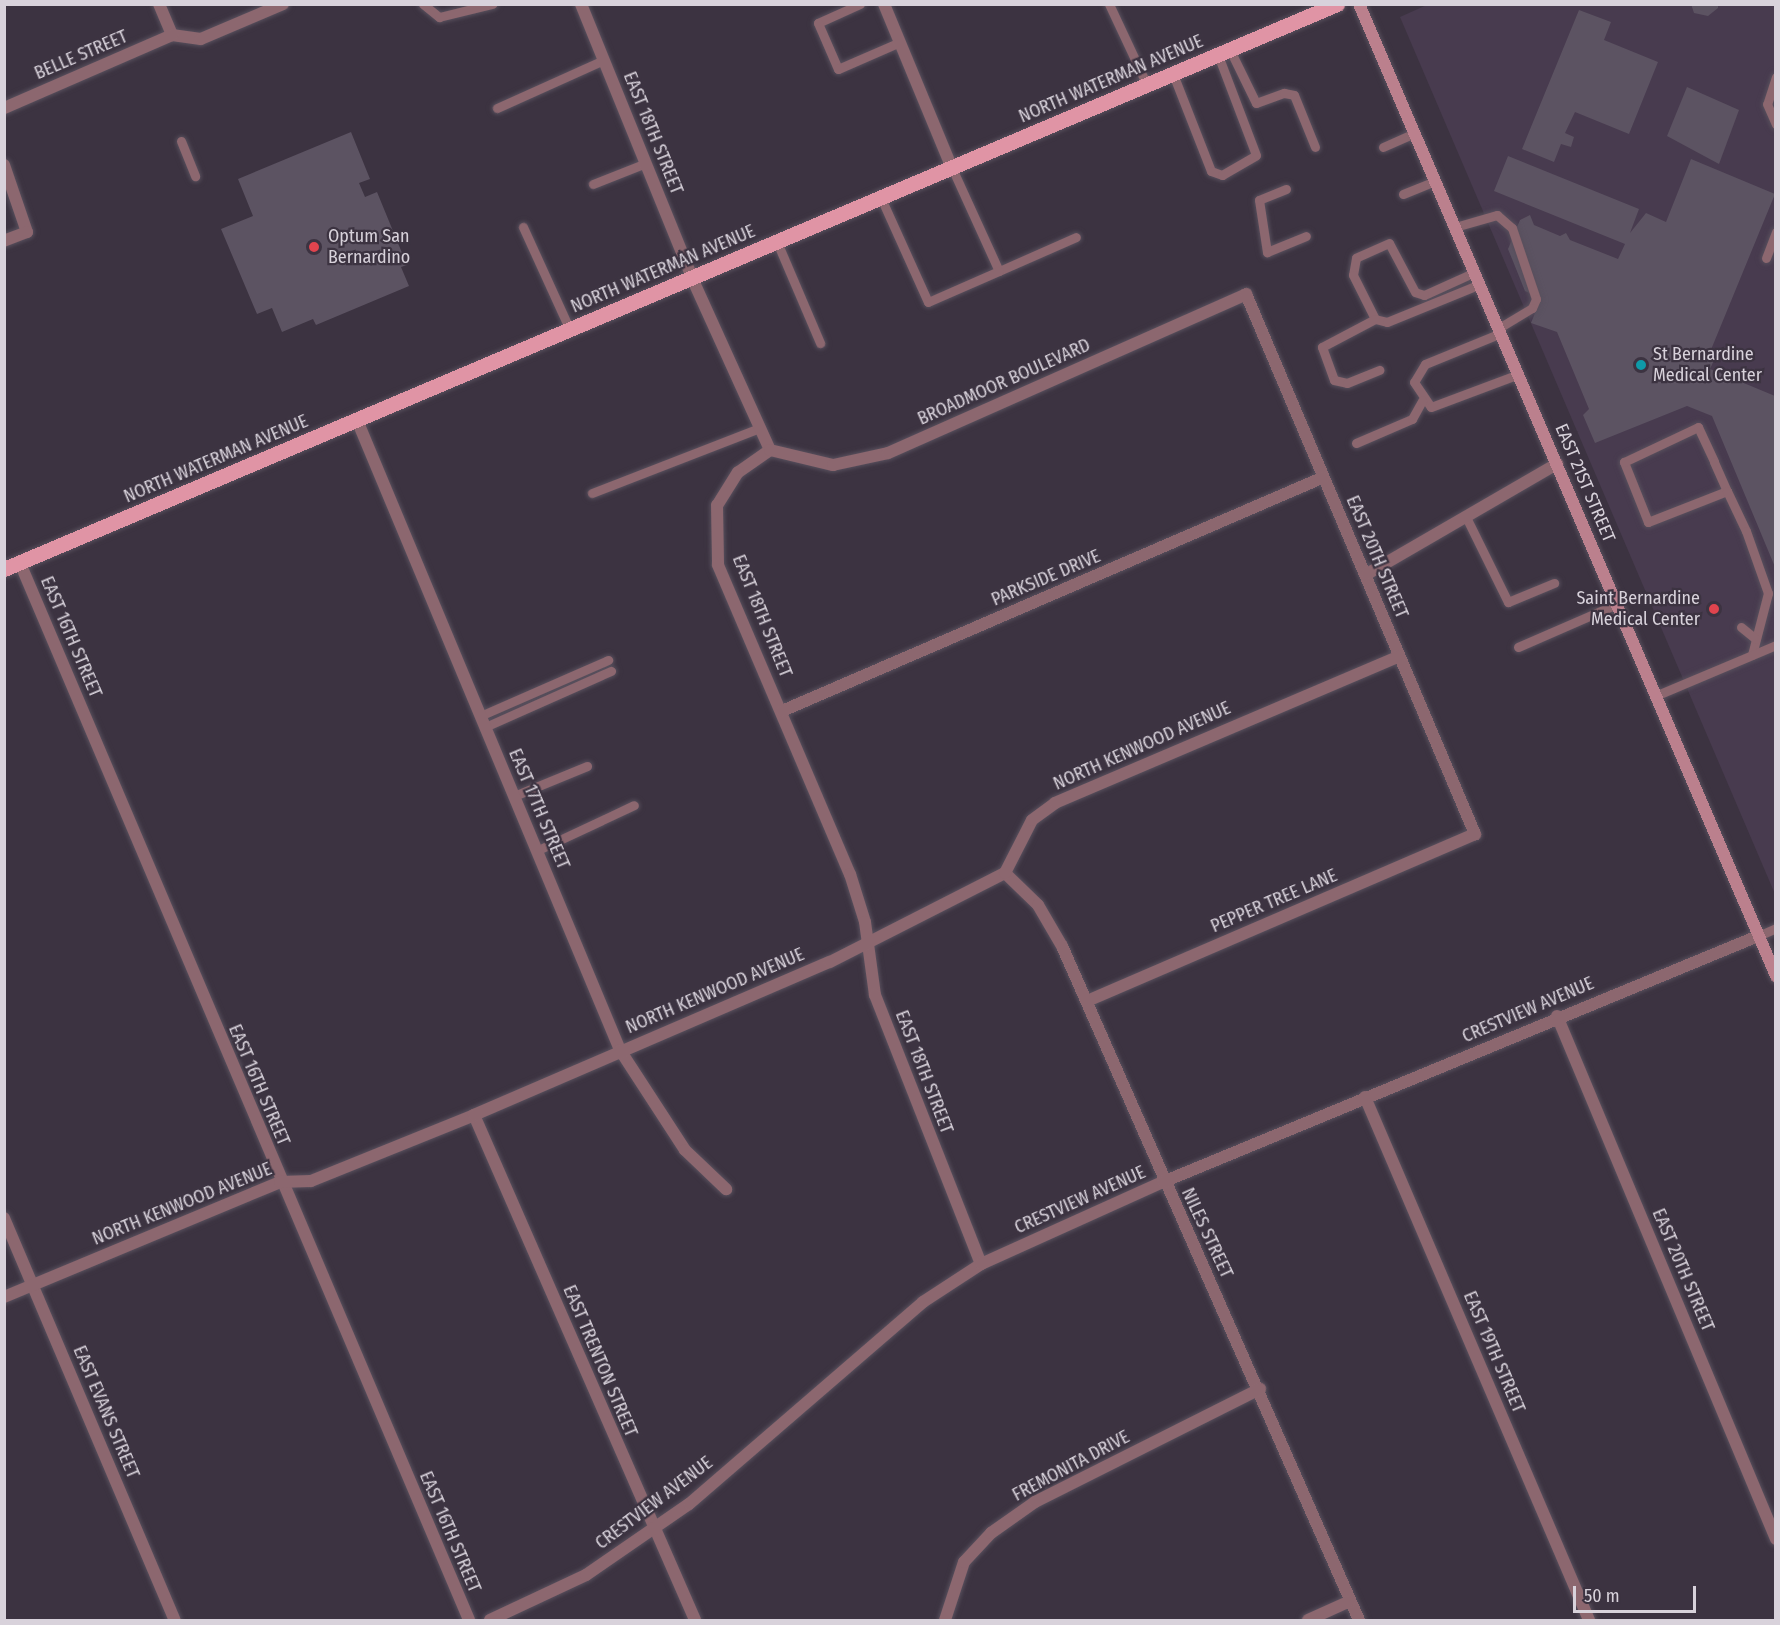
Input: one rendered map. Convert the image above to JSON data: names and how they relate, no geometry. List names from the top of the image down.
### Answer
{
  "streets": {
    "main road": ["NORTH WATERMAN AVENUE"],
    "street": [
      "BELLE STREET",
      "EAST 18TH STREET",
      "BROADMOOR BOULEVARD",
      "EAST 21ST STREET",
      "EAST 20TH STREET",
      "PARKSIDE DRIVE",
      "EAST 16TH STREET",
      "NORTH KENWOOD AVENUE",
      "EAST 17TH STREET",
      "PEPPER TREE LANE",
      "CRESTVIEW AVENUE",
      "NILES STREET",
      "EAST 19TH STREET",
      "EAST TRENTON STREET",
      "EAST EVANS STREET",
      "FREMONITA DRIVE"
    ]
  },
  "crossings": [
    ["NORTH WATERMAN AVENUE", "EAST 18TH STREET"],
    ["NORTH WATERMAN AVENUE", "EAST 16TH STREET"],
    ["NORTH WATERMAN AVENUE", "EAST 17TH STREET"],
    ["EAST 18TH STREET", "BROADMOOR BOULEVARD"],
    ["EAST 18TH STREET", "PARKSIDE DRIVE"],
    ["EAST 18TH STREET", "NORTH KENWOOD AVENUE"],
    ["EAST 18TH STREET", "CRESTVIEW AVENUE"],
    ["BROADMOOR BOULEVARD", "EAST 20TH STREET"],
    ["EAST 21ST STREET", "CRESTVIEW AVENUE"],
    ["EAST 20TH STREET", "PARKSIDE DRIVE"],
    ["EAST 20TH STREET", "NORTH KENWOOD AVENUE"],
    ["EAST 20TH STREET", "PEPPER TREE LANE"],
    ["EAST 20TH STREET", "CRESTVIEW AVENUE"],
    ["EAST 16TH STREET", "NORTH KENWOOD AVENUE"],
    ["NORTH KENWOOD AVENUE", "EAST 17TH STREET"],
    ["NORTH KENWOOD AVENUE", "NILES STREET"],
    ["NORTH KENWOOD AVENUE", "EAST TRENTON STREET"],
    ["NORTH KENWOOD AVENUE", "EAST EVANS STREET"],
    ["PEPPER TREE LANE", "NILES STREET"],
    ["CRESTVIEW AVENUE", "NILES STREET"],
    ["CRESTVIEW AVENUE", "EAST 19TH STREET"],
    ["CRESTVIEW AVENUE", "EAST TRENTON STREET"],
    ["NILES STREET", "FREMONITA DRIVE"]
  ],
  "places": ["Optum San Bernardino", "St Bernardine Medical Center", "Saint Bernardine Medical Center"],
  "scale_bar": "50 m"
}
